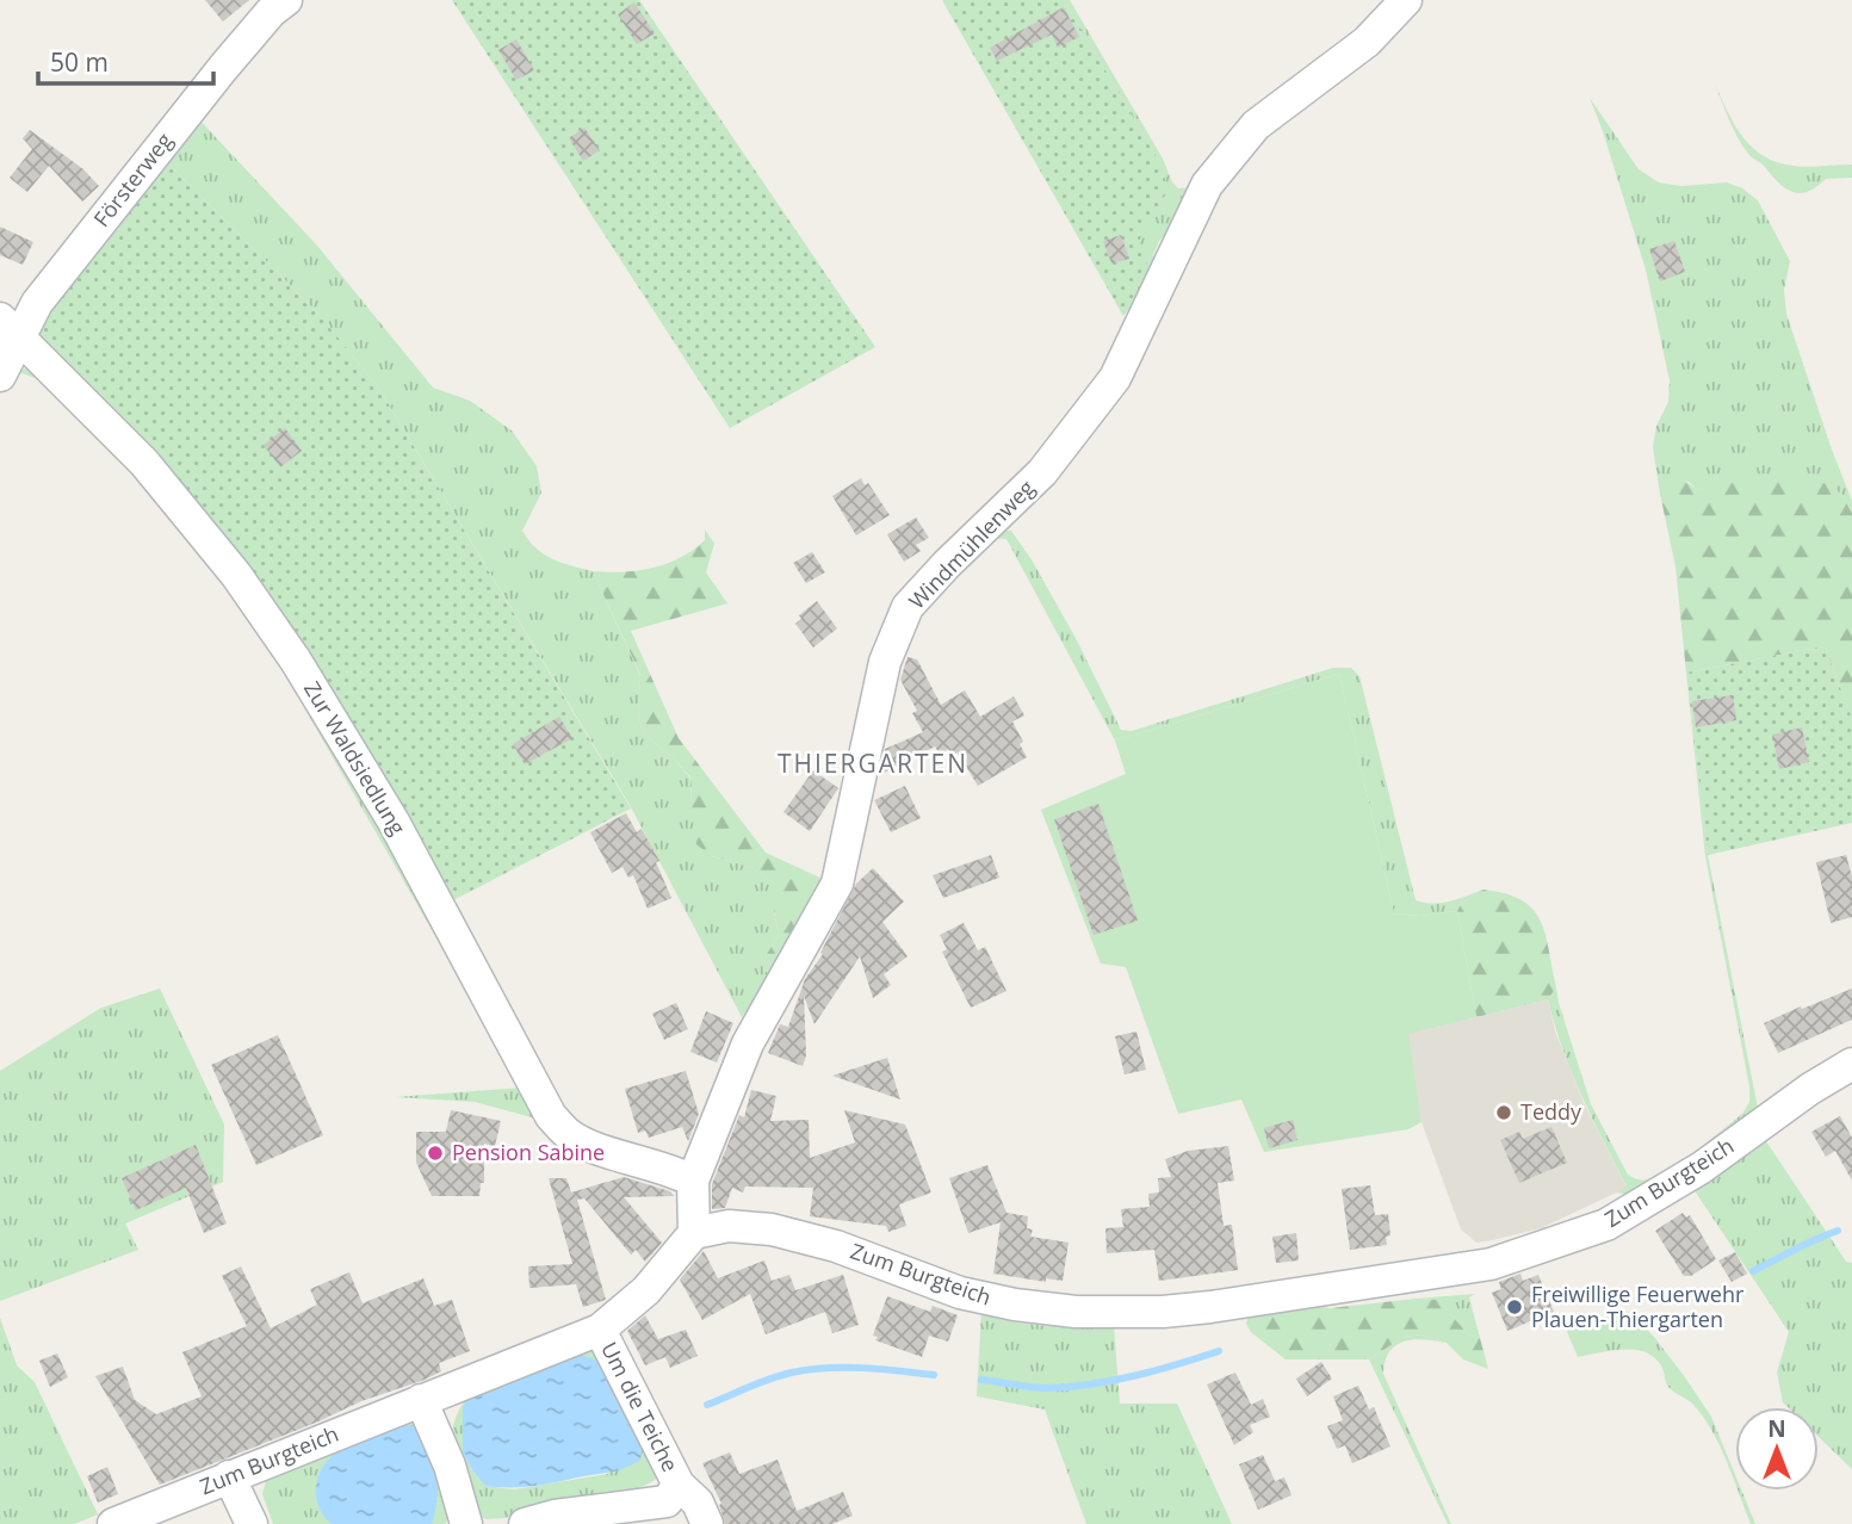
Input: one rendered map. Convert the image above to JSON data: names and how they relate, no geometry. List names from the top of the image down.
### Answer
{
  "streets": {
    "street": [
      "Försterweg",
      "Windmühlenweg",
      "Zur Waldsiedlung",
      "Zum Burgteich",
      "Um die Teiche"
    ]
  },
  "crossings": [
    ["Försterweg", "Zur Waldsiedlung"],
    ["Windmühlenweg", "Zur Waldsiedlung"],
    ["Windmühlenweg", "Zum Burgteich"],
    ["Zum Burgteich", "Um die Teiche"]
  ],
  "districts": ["THIERGARTEN"],
  "places": ["Teddy", "Pension Sabine", "Freiwillige Feuerwehr Plauen-Thiergarten"],
  "scale_bar": "50 m",
  "north": "top"
}
